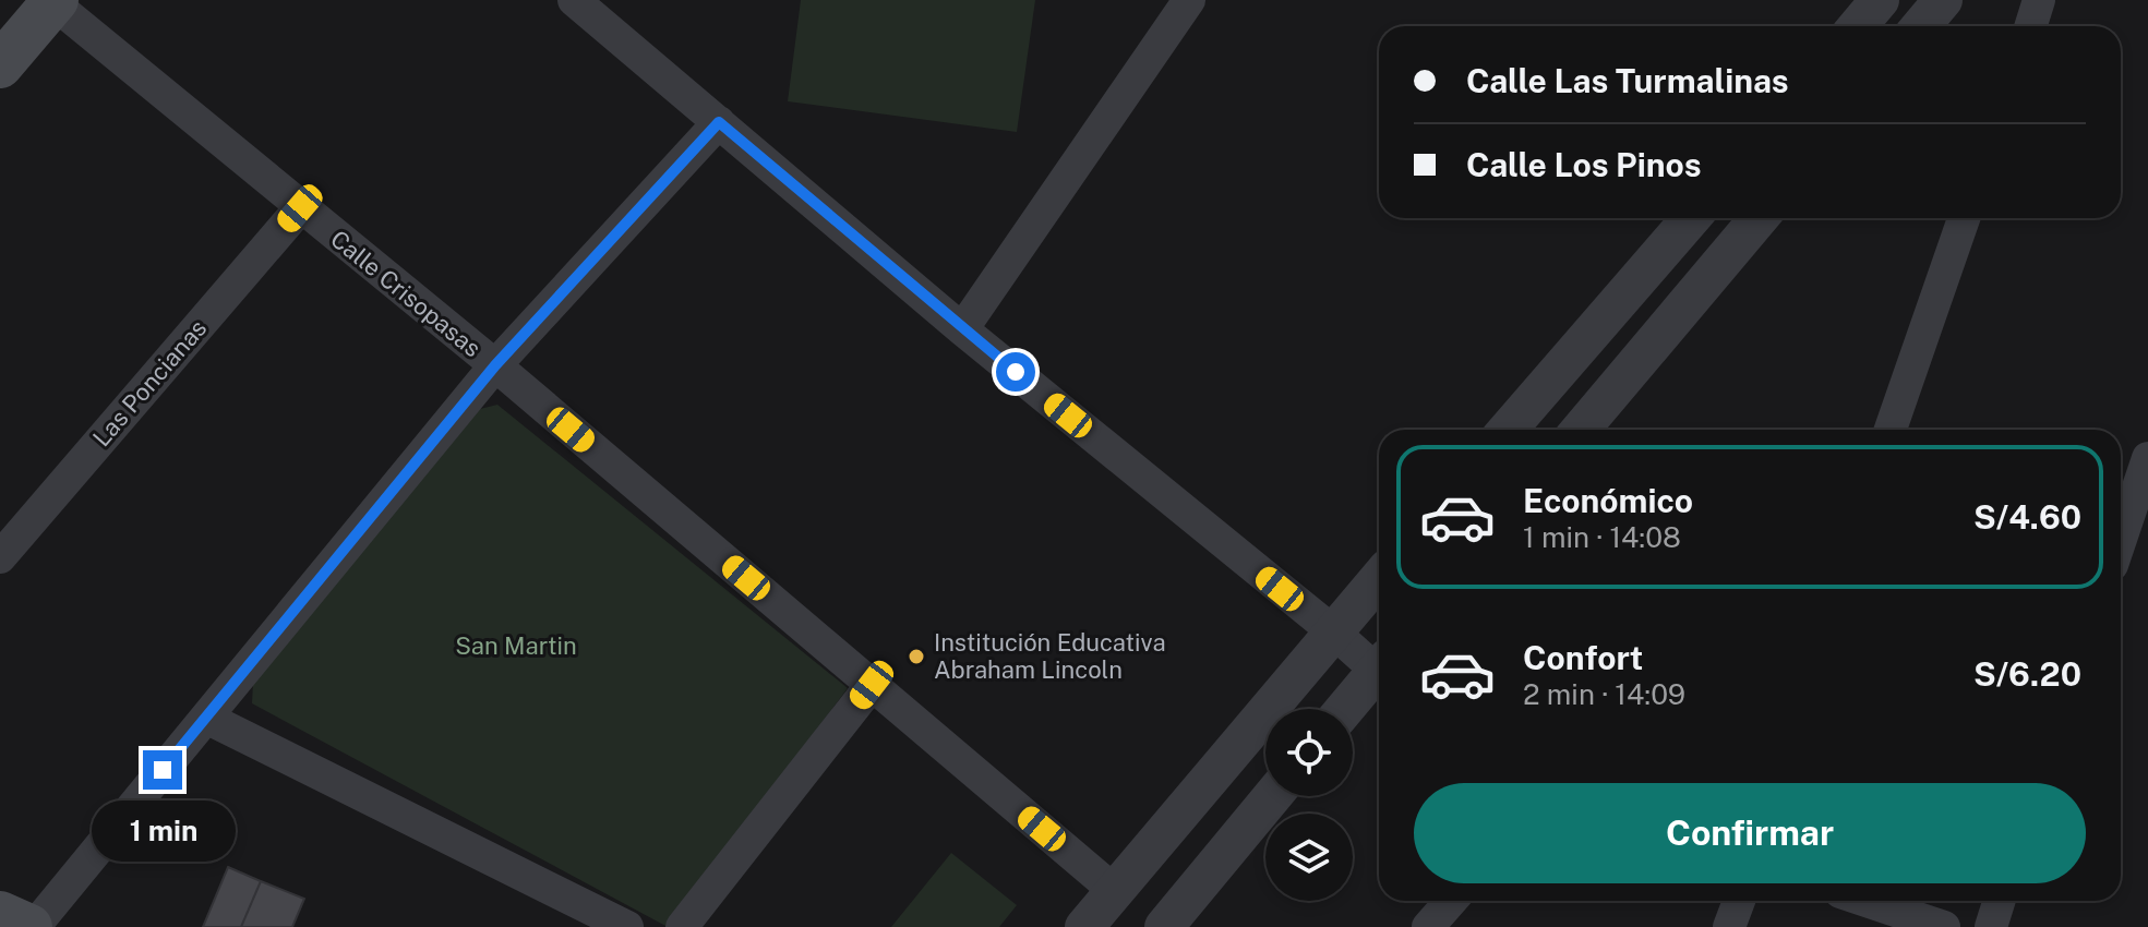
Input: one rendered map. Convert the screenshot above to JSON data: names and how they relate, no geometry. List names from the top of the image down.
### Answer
{
  "streets": {
    "street": ["Calle Crisopasas", "Las Poncianas"]
  },
  "crossings": [
    ["Calle Crisopasas", "Las Poncianas"]
  ],
  "parks": ["San Martin"],
  "places": ["Institución Educativa Abraham Lincoln"],
  "page": {
    "banner": ["Calle Las Turmalinas", "Calle Los Pinos"],
    "list": [
      {
        "name": "Económico",
        "note": "1 min · 14:08",
        "value": "S/4.60"
      },
      {
        "name": "Confort",
        "note": "2 min · 14:09",
        "value": "S/6.20"
      }
    ],
    "buttons": "Confirmar",
    "bubble": "1 min"
  }
}
